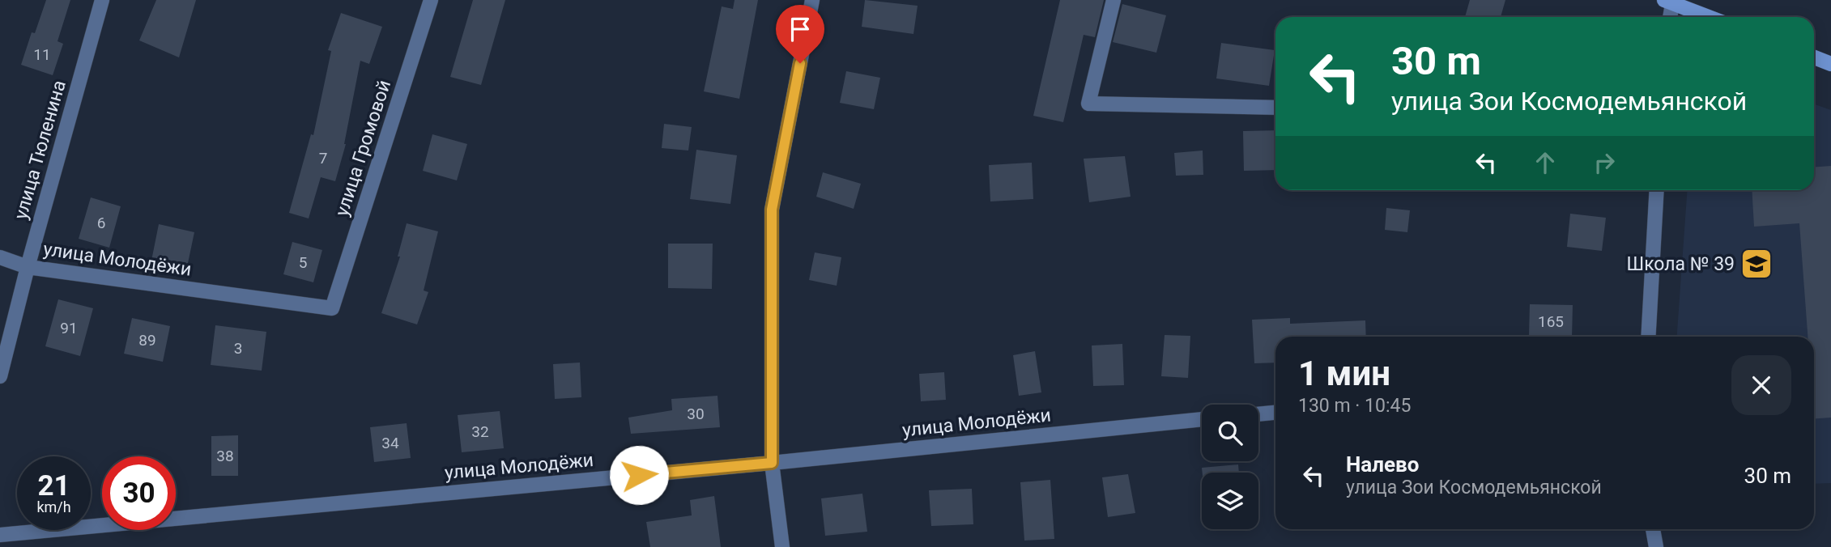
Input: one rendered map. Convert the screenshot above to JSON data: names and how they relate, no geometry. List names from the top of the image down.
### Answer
{
  "streets": {
    "street": ["улица Громовой", "улица Тюленина", "улица Молодёжи"]
  },
  "crossings": [
    ["улица Громовой", "улица Молодёжи"],
    ["улица Тюленина", "улица Молодёжи"]
  ],
  "places": {
    "school or university": ["Школа № 39"]
  },
  "house_numbers": [
    "11",
    "7",
    "6",
    "5",
    "165",
    "91",
    "89",
    "3",
    "30",
    "32",
    "34",
    "38"
  ],
  "page": {
    "turn": ["30 m", "улица Зои Космодемьянской"],
    "heading": ["1 мин", "130 m · 10:45"],
    "list": [
      {
        "name": "Налево",
        "note": "улица Зои Космодемьянской",
        "value": "30 m"
      }
    ],
    "speed": "21 km/h",
    "limit": "30"
  }
}
